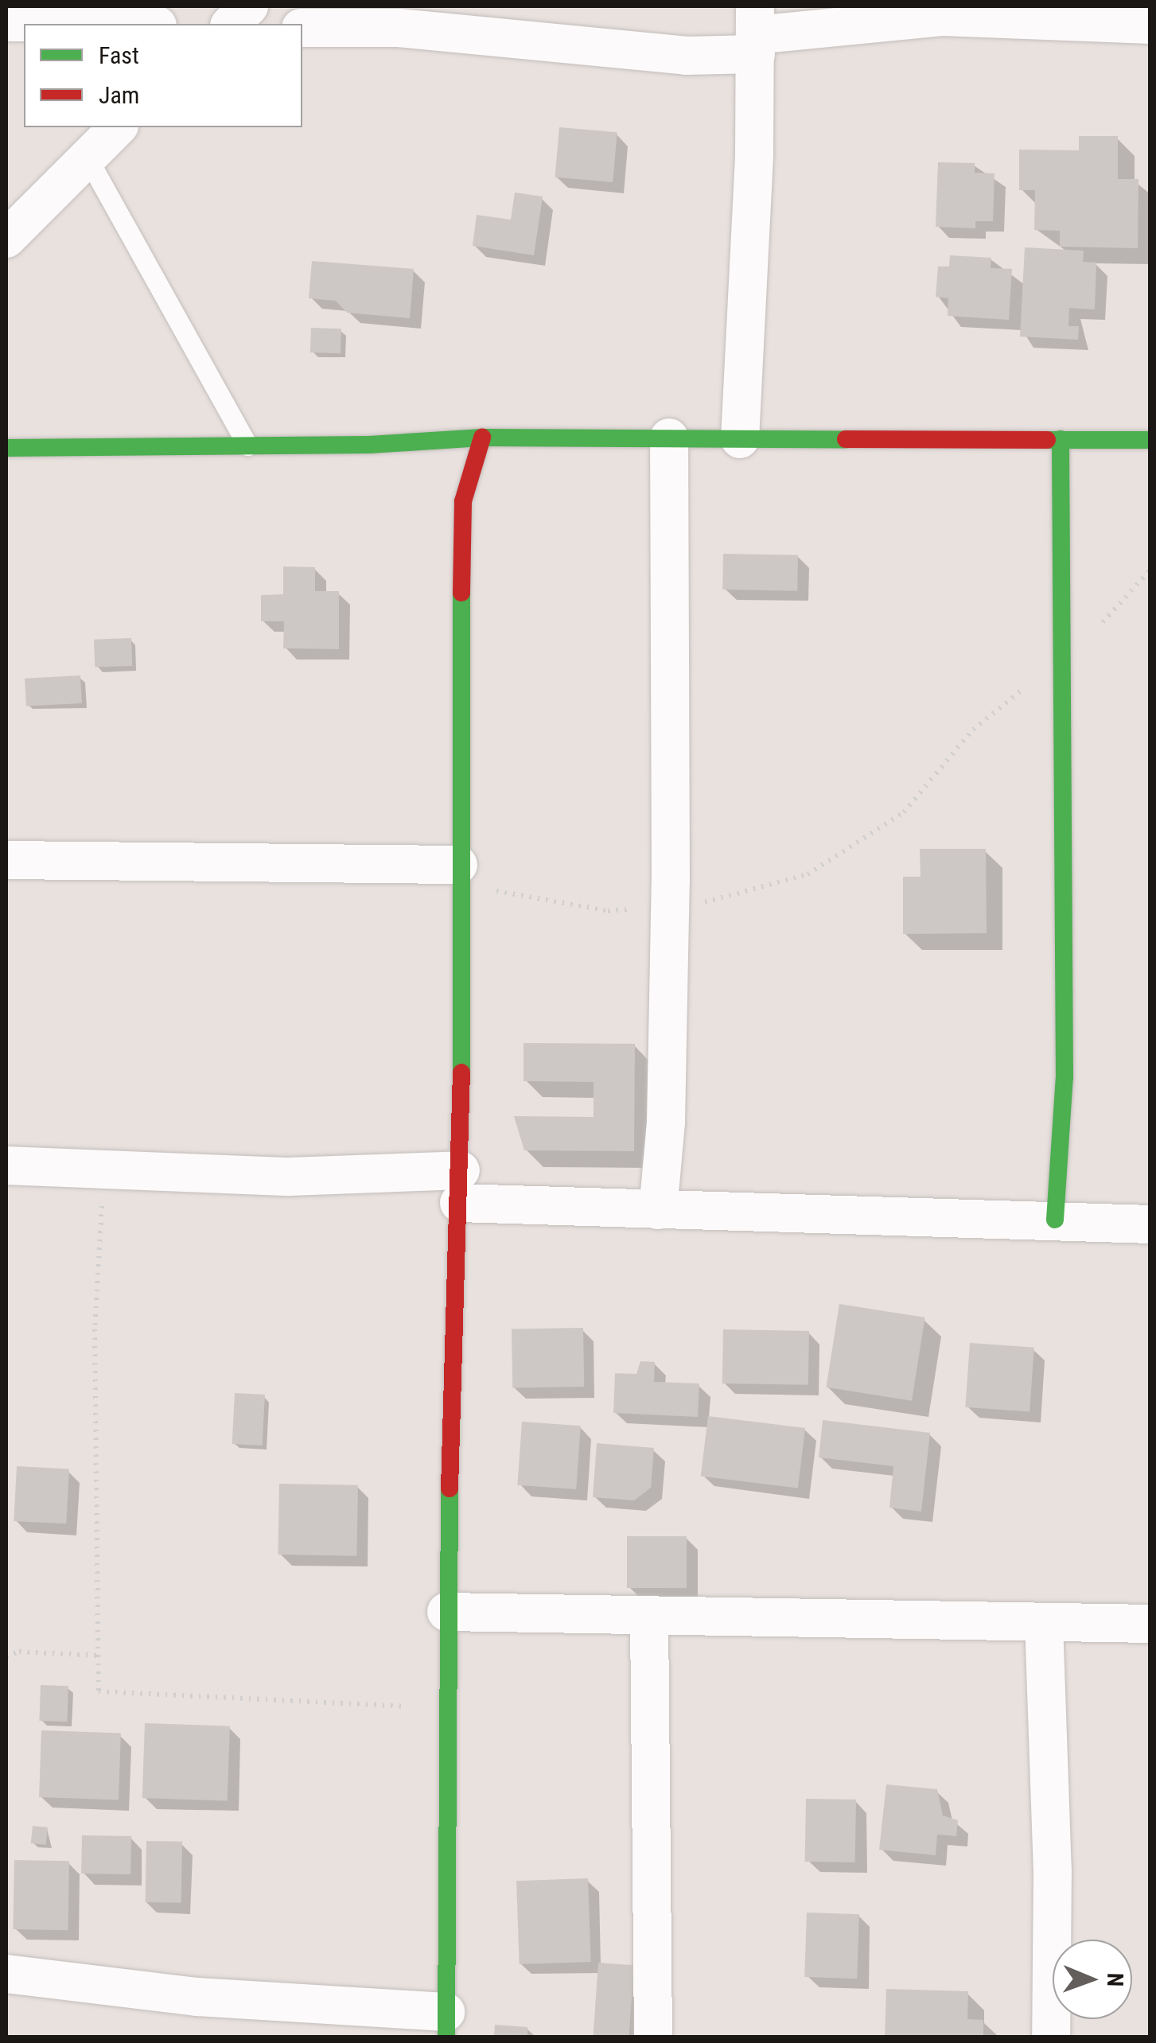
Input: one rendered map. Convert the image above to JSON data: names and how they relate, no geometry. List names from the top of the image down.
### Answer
{
  "legend": ["Fast", "Jam"],
  "north": "right"
}
